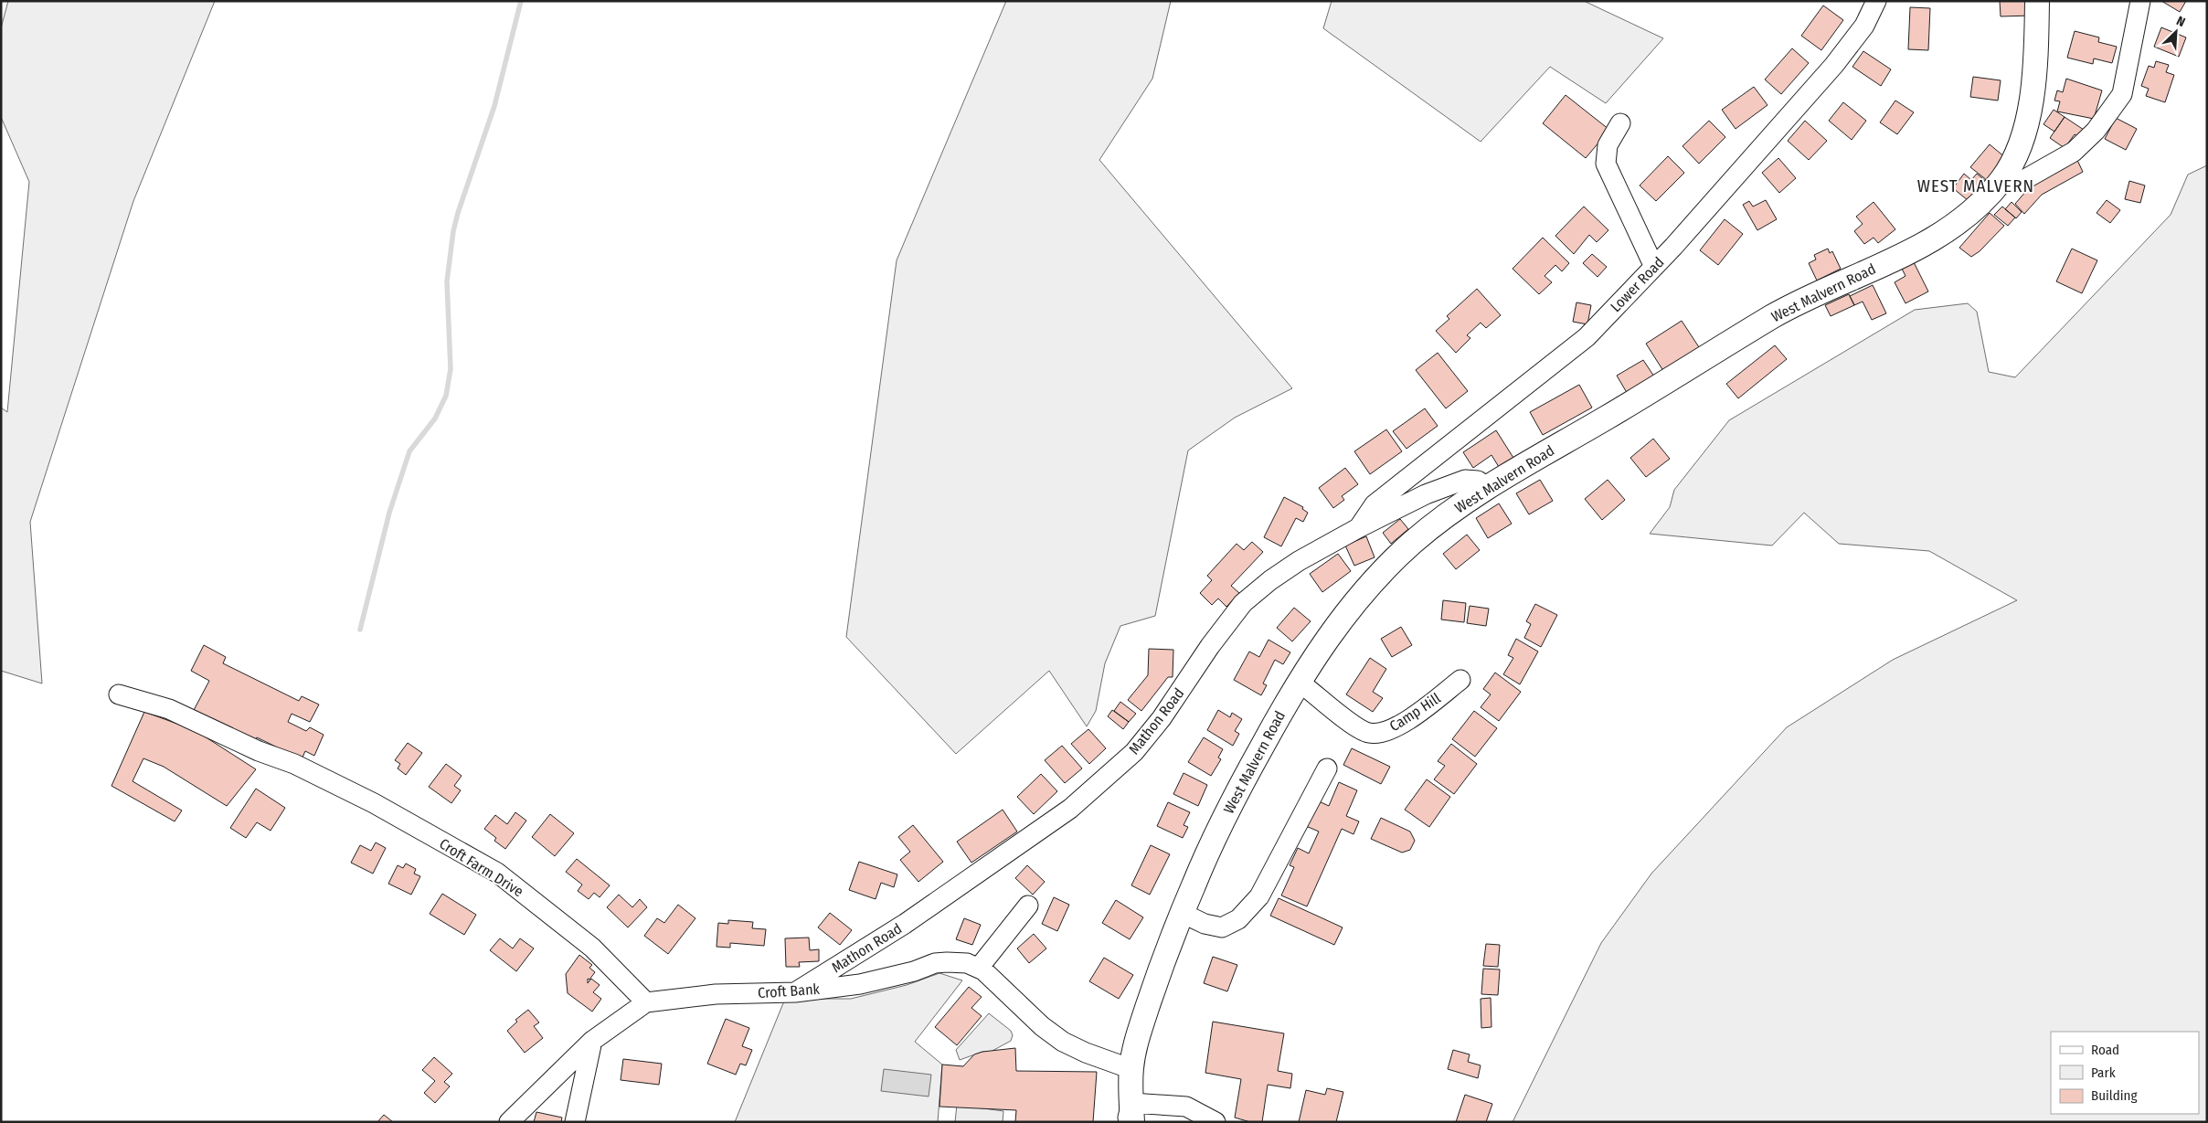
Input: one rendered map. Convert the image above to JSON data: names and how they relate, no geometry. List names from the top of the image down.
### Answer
{
  "streets": {
    "main road": ["West Malvern Road"],
    "street": [
      "Lower Road",
      "Camp Hill",
      "Mathon Road",
      "Croft Farm Drive",
      "Croft Bank"
    ]
  },
  "crossings": [
    ["Lower Road", "Mathon Road"],
    ["West Malvern Road", "Camp Hill"],
    ["West Malvern Road", "Mathon Road"],
    ["West Malvern Road", "Croft Bank"],
    ["Mathon Road", "Croft Bank"],
    ["Croft Farm Drive", "Croft Bank"]
  ],
  "districts": ["WEST MALVERN"],
  "legend": ["Road", "Park", "Building"],
  "north": "top right"
}
